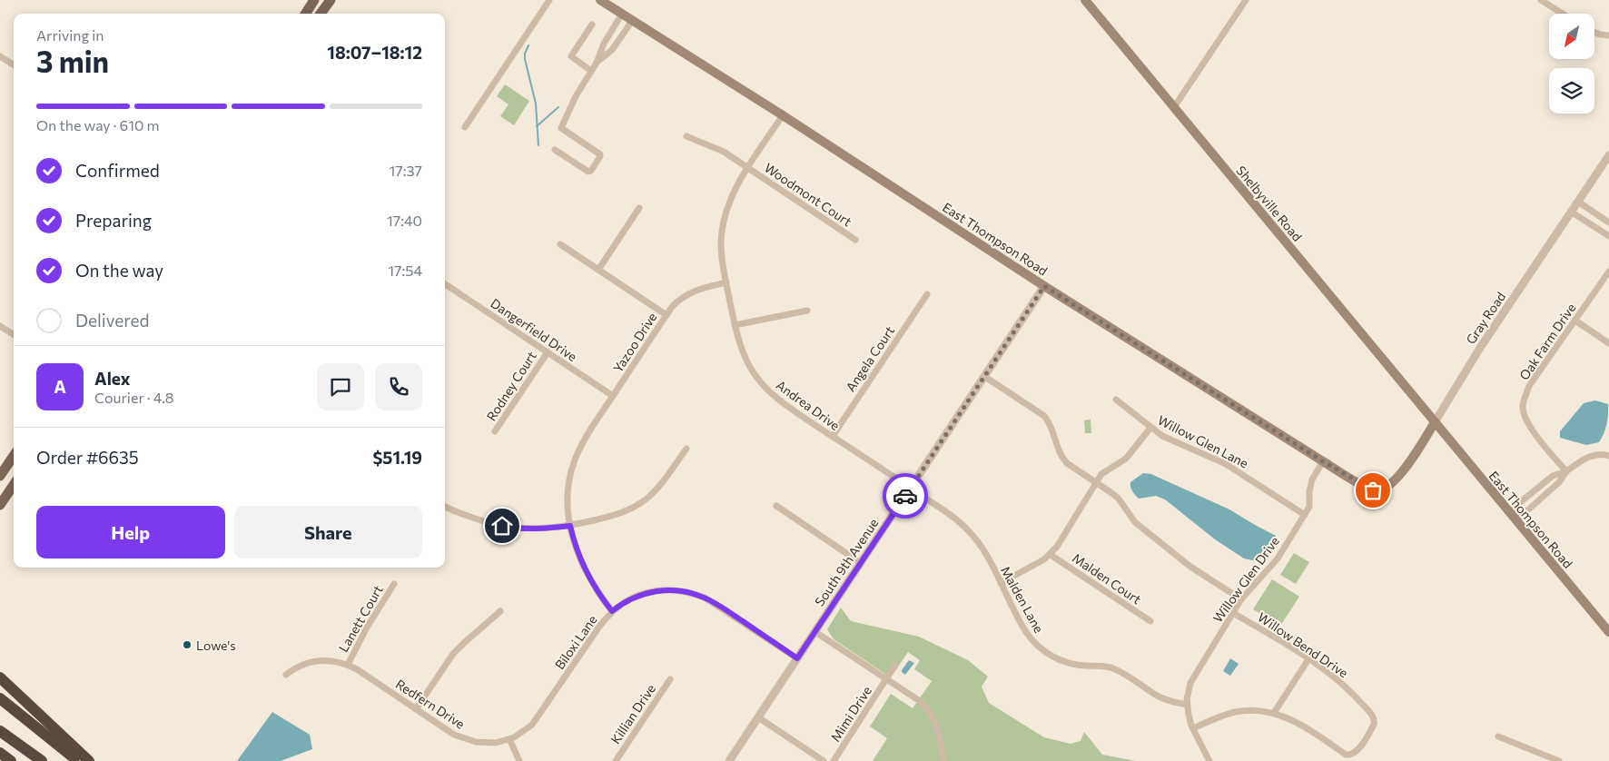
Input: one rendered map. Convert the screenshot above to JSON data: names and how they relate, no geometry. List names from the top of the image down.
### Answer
{
  "streets": {
    "main road": ["Shelbyville Road", "East Thompson Road", "Gray Road"],
    "street": [
      "Woodmont Court",
      "Dangerfield Drive",
      "Oak Farm Drive",
      "Yazoo Drive",
      "Angela Court",
      "Rodney Court",
      "Andrea Drive",
      "Willow Glen Lane",
      "South 9th Avenue",
      "Malden Court",
      "Willow Glen Drive",
      "Malden Lane",
      "Lanett Court",
      "Biloxi Lane",
      "Willow Bend Drive",
      "Redfern Drive",
      "Killian Drive",
      "Mimi Drive"
    ]
  },
  "crossings": [
    ["Shelbyville Road", "East Thompson Road"],
    ["Shelbyville Road", "Gray Road"],
    ["East Thompson Road", "Gray Road"],
    ["East Thompson Road", "South 9th Avenue"],
    ["East Thompson Road", "Willow Glen Drive"],
    ["Dangerfield Drive", "Yazoo Drive"],
    ["Dangerfield Drive", "Rodney Court"],
    ["Yazoo Drive", "Andrea Drive"],
    ["Yazoo Drive", "Biloxi Lane"],
    ["Angela Court", "Andrea Drive"],
    ["Andrea Drive", "South 9th Avenue"],
    ["Andrea Drive", "Malden Lane"],
    ["Willow Glen Lane", "Willow Glen Drive"],
    ["South 9th Avenue", "Malden Lane"],
    ["South 9th Avenue", "Biloxi Lane"],
    ["South 9th Avenue", "Mimi Drive"],
    ["Willow Glen Drive", "Malden Lane"],
    ["Willow Glen Drive", "Willow Bend Drive"],
    ["Lanett Court", "Redfern Drive"],
    ["Biloxi Lane", "Redfern Drive"]
  ],
  "places": ["Lowe's"],
  "north": "bottom left",
  "page": {
    "heading": ["3 min", "Arriving in", "18:07–18:12"],
    "panel": [
      "Alex",
      "Courier · 4.8",
      "Order #6635",
      "$51.19"
    ],
    "bar": "On the way · 610 m",
    "list": [
      ["Confirmed", "17:37"],
      ["Preparing", "17:40"],
      ["On the way", "17:54"],
      "Delivered"
    ],
    "round": "A",
    "buttons": ["Help", "Share"]
  }
}
